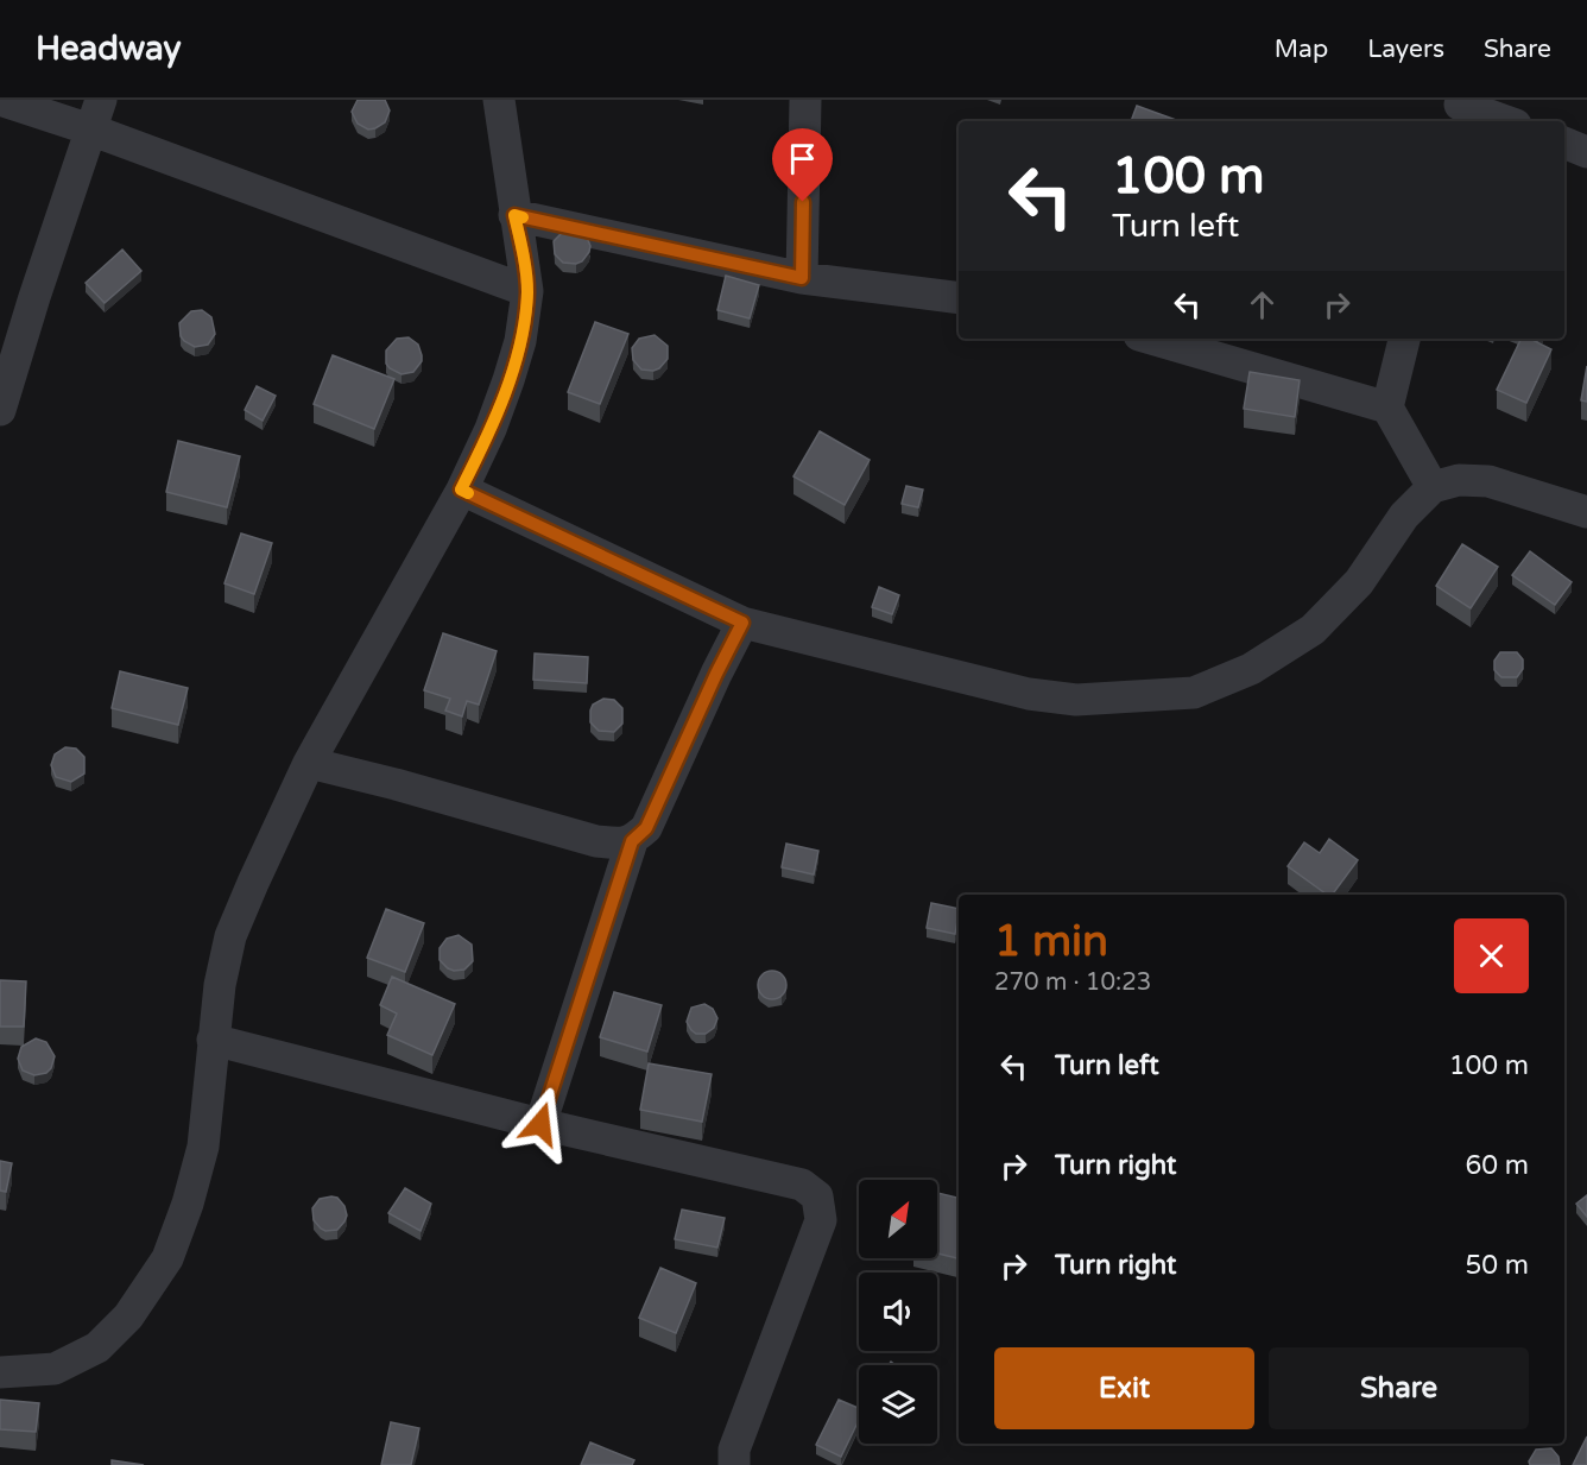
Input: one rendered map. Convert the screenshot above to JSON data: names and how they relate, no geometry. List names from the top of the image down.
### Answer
{
  "north": "top right",
  "page": {
    "header": "Headway",
    "nav": ["Map", "Layers", "Share"],
    "turn": ["100 m", "Turn left"],
    "heading": ["1 min", "270 m · 10:23"],
    "list": [
      {
        "name": "Turn left",
        "value": "100 m"
      },
      {
        "name": "Turn right",
        "value": "60 m"
      },
      {
        "name": "Turn right",
        "value": "50 m"
      }
    ],
    "buttons": ["Exit", "Share"]
  }
}
